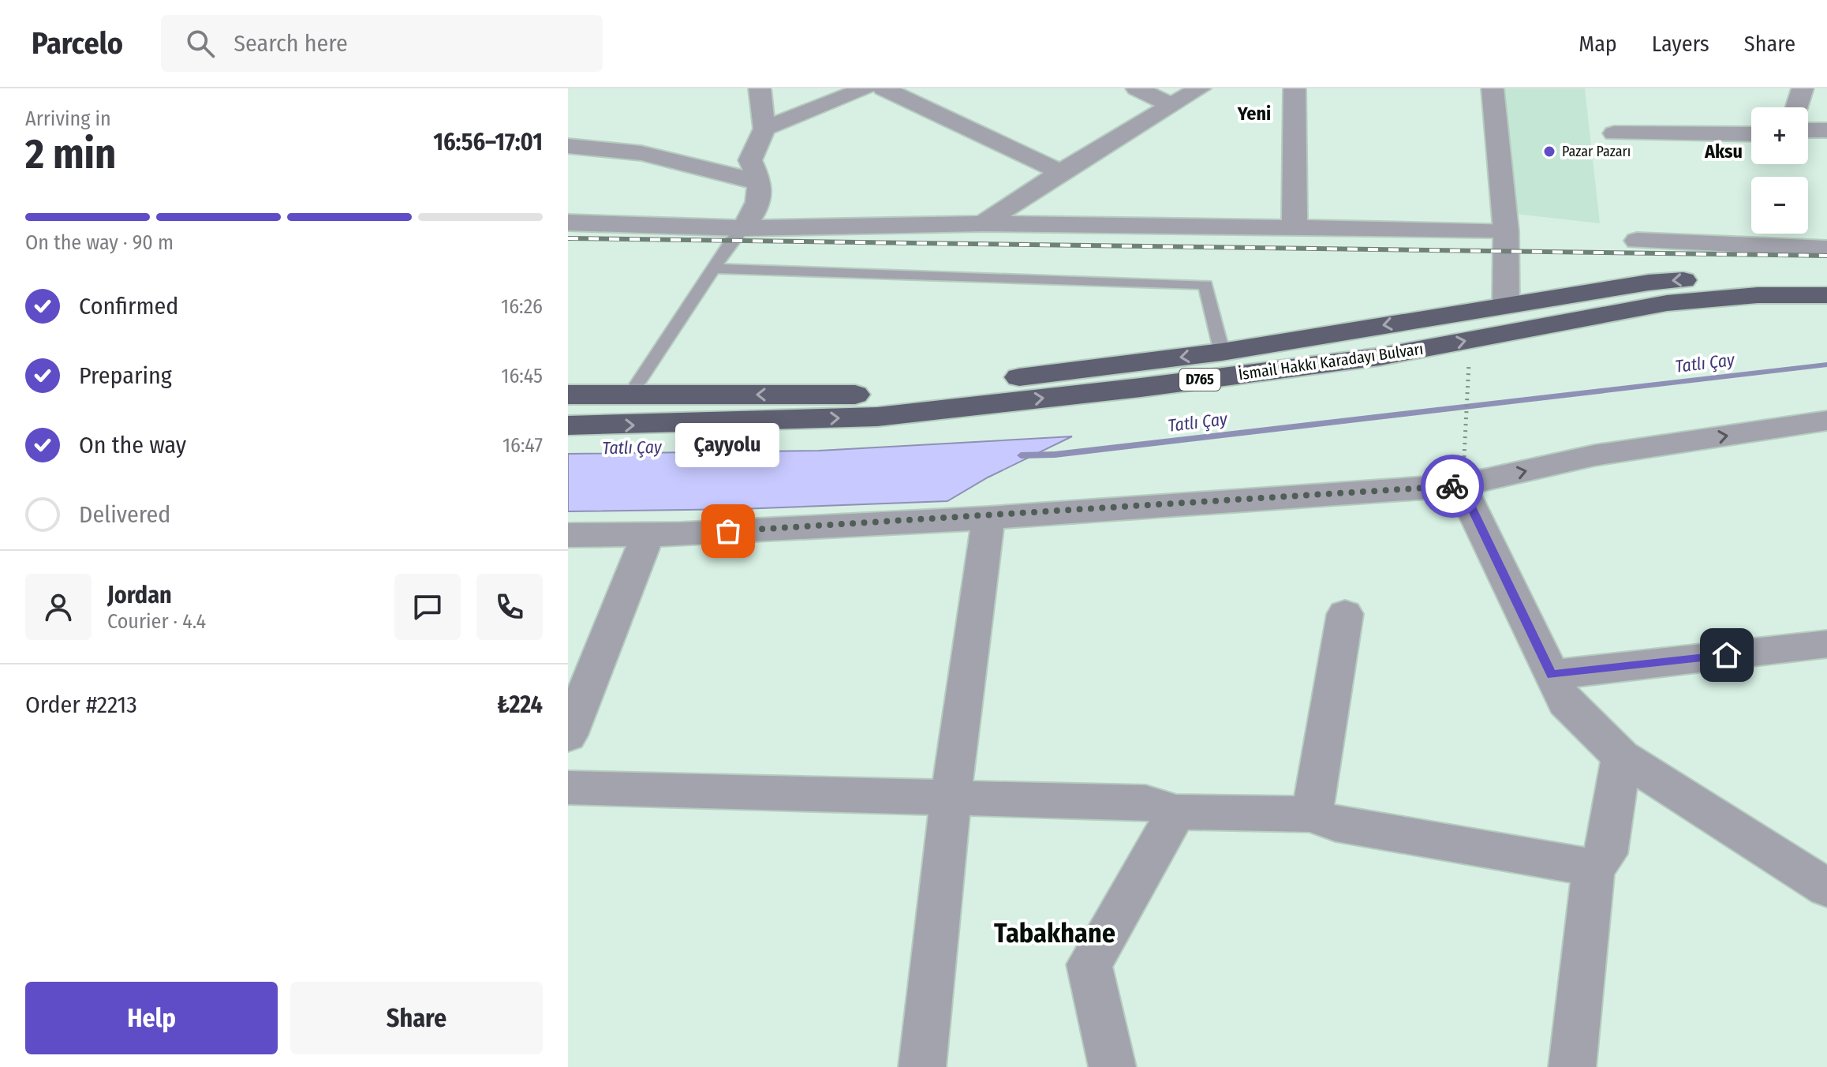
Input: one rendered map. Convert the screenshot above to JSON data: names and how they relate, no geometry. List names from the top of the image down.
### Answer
{
  "streets": {
    "highway": ["İsmail Hakkı Karadayı Bulvarı", "D765"]
  },
  "districts": ["Yeni", "Aksu", "Tabakhane"],
  "water": ["Tatlı Çay"],
  "places": ["Pazar Pazarı", "Çayyolu"],
  "page": {
    "header": "Parcelo",
    "search": "Search here",
    "nav": ["Map", "Layers", "Share"],
    "heading": ["2 min", "Arriving in", "16:56–17:01"],
    "panel": [
      "Jordan",
      "Courier · 4.4",
      "Order #2213",
      "₺224"
    ],
    "map_buttons": ["+", "−"],
    "bar": "On the way · 90 m",
    "list": [
      ["Confirmed", "16:26"],
      ["Preparing", "16:45"],
      ["On the way", "16:47"],
      "Delivered"
    ],
    "bubble": "Çayyolu",
    "buttons": ["Help", "Share"]
  }
}
